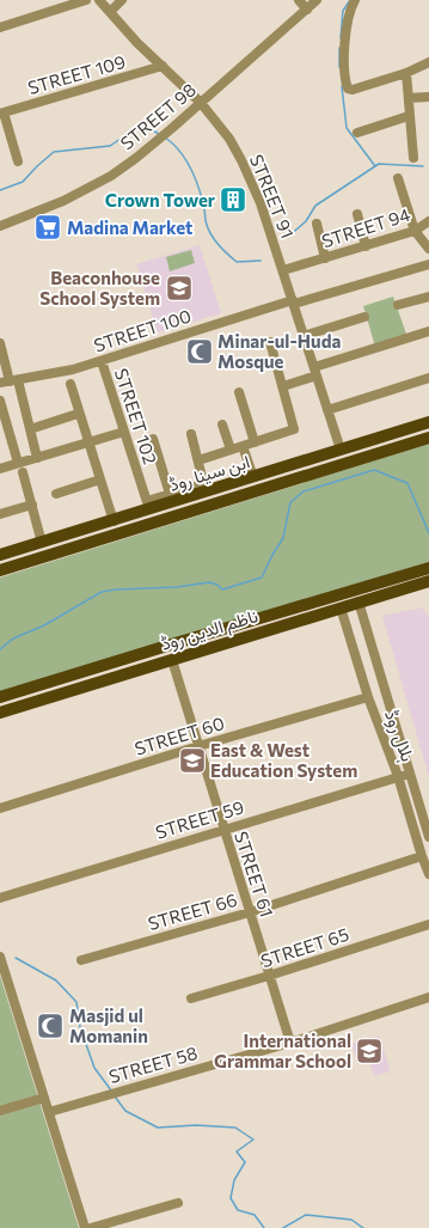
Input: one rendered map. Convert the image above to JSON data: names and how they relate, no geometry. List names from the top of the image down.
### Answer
{
  "streets": {
    "main road": ["ابن سینا روڈ", "ناظم الدین روڈ"],
    "street": [
      "STREET 109",
      "STREET 98",
      "STREET 91",
      "STREET 94",
      "STREET 100",
      "STREET 102",
      "STREET 60",
      "ہلال روڈ",
      "STREET 59",
      "STREET 61",
      "STREET 66",
      "STREET 65",
      "STREET 58"
    ]
  },
  "crossings": [
    ["STREET 109", "STREET 91"],
    ["STREET 98", "STREET 91"],
    ["STREET 91", "STREET 94"],
    ["STREET 91", "STREET 100"],
    ["STREET 91", "ابن سینا روڈ"],
    ["STREET 100", "STREET 102"],
    ["STREET 102", "ابن سینا روڈ"],
    ["ناظم الدین روڈ", "ہلال روڈ"],
    ["ناظم الدین روڈ", "STREET 61"],
    ["STREET 60", "ہلال روڈ"],
    ["STREET 60", "STREET 61"],
    ["ہلال روڈ", "STREET 59"],
    ["ہلال روڈ", "STREET 66"],
    ["STREET 59", "STREET 61"],
    ["STREET 61", "STREET 66"],
    ["STREET 61", "STREET 65"],
    ["STREET 61", "STREET 58"]
  ],
  "places": {
    "building": ["Crown Tower"],
    "supermarket": ["Madina Market"],
    "school or university": ["Beaconhouse School System", "East & West Education System", "International Grammar School"],
    "mosque": ["Minar-ul-Huda Mosque", "Masjid ul Momanin"]
  }
}
